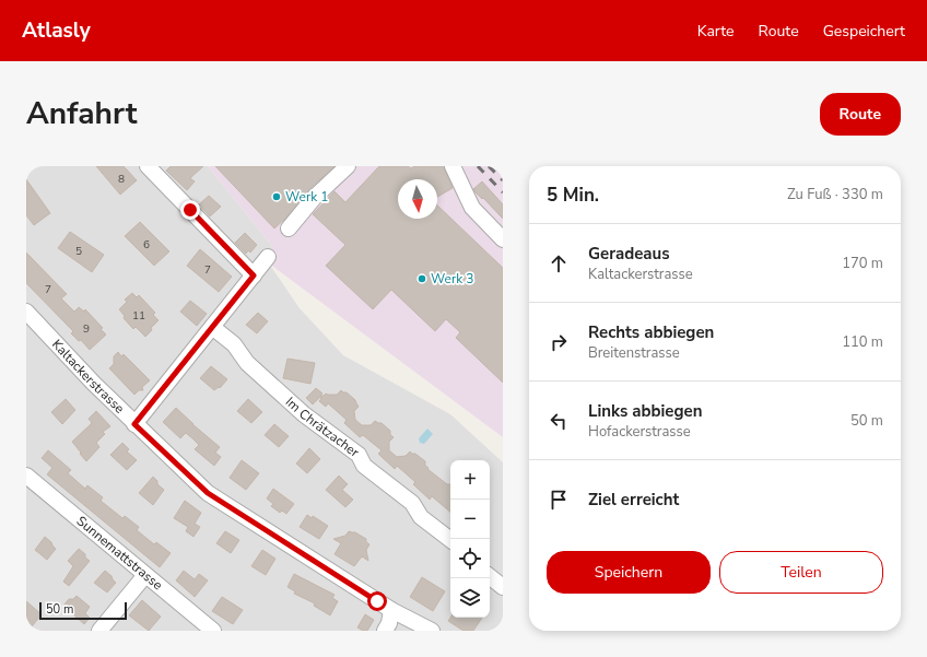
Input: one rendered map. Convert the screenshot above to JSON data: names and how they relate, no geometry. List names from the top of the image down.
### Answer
{
  "streets": {
    "street": ["Kaltackerstrasse", "Im Chrätzacher", "Sunnemattstrasse"]
  },
  "places": ["Werk 1", "Werk 3"],
  "house_numbers": [
    "8",
    "6",
    "5",
    "7",
    "7",
    "11",
    "9"
  ],
  "scale_bar": "50 m",
  "north": "bottom",
  "page": {
    "header": "Atlasly",
    "nav": ["Karte", "Route", "Gespeichert"],
    "title": "Anfahrt",
    "buttons": [
      "Route",
      ["Speichern", "Teilen"]
    ],
    "heading": ["5 Min.", "Zu Fuß · 330 m"],
    "list": [
      ["Geradeaus", "Kaltackerstrasse", "170 m"],
      ["Rechts abbiegen", "Breitenstrasse", "110 m"],
      ["Links abbiegen", "Hofackerstrasse", "50 m"],
      "Ziel erreicht"
    ],
    "map_buttons": ["+", "−"],
    "scale": "50 m"
  }
}
